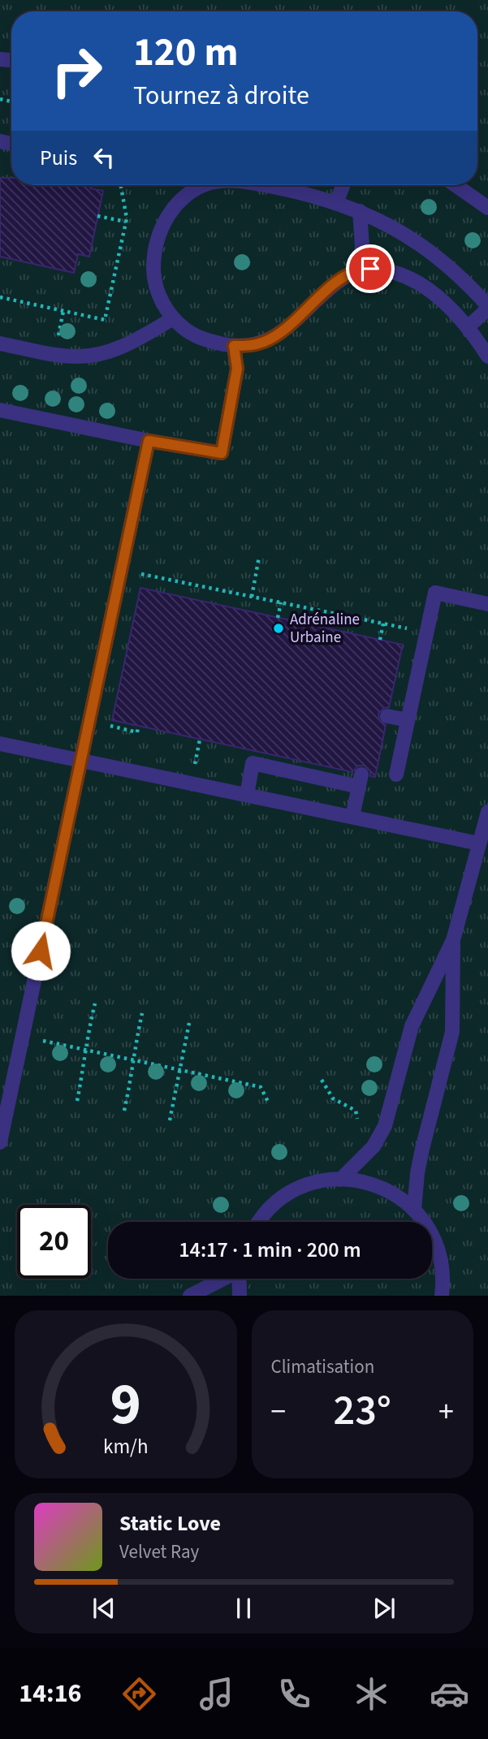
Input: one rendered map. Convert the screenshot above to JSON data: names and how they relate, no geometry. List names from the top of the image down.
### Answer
{
  "places": ["Adrénaline Urbaine"],
  "page": {
    "turn": ["120 m", "Tournez à droite"],
    "then": "Puis",
    "limit": "20",
    "trip": "14:17 · 1 min · 200 m",
    "tile": "Climatisation",
    "heat": ["−", "23°", "+"],
    "song": ["Static Love", "Velvet Ray"],
    "tabs": "14:16",
    "gauge": ["9", "km/h"]
  }
}
